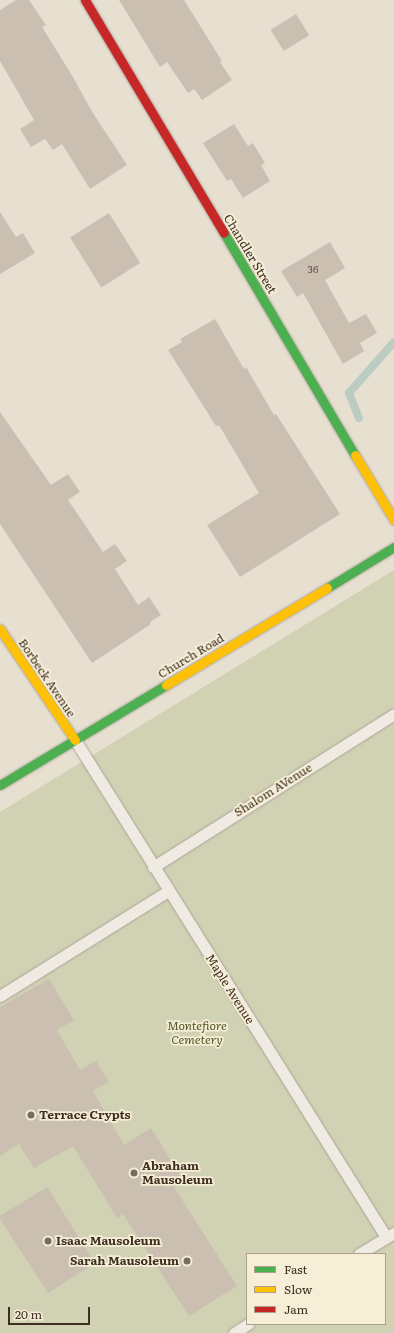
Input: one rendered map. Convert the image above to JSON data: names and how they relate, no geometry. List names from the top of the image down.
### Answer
{
  "streets": {
    "street": ["Chandler Street", "Church Road", "Borbeck Avenue"],
    "lane": ["Shalom AVenue", "Maple Avenue"]
  },
  "crossings": [
    ["Church Road", "Borbeck Avenue"],
    ["Church Road", "Maple Avenue"],
    ["Borbeck Avenue", "Maple Avenue"],
    ["Shalom AVenue", "Maple Avenue"]
  ],
  "parks": ["Montefiore Cemetery"],
  "places": [
    "Terrace Crypts",
    "Abraham Mausoleum",
    "Isaac Mausoleum",
    "Sarah Mausoleum"
  ],
  "house_numbers": ["36"],
  "legend": ["Fast", "Slow", "Jam"],
  "scale_bar": "20 m"
}
